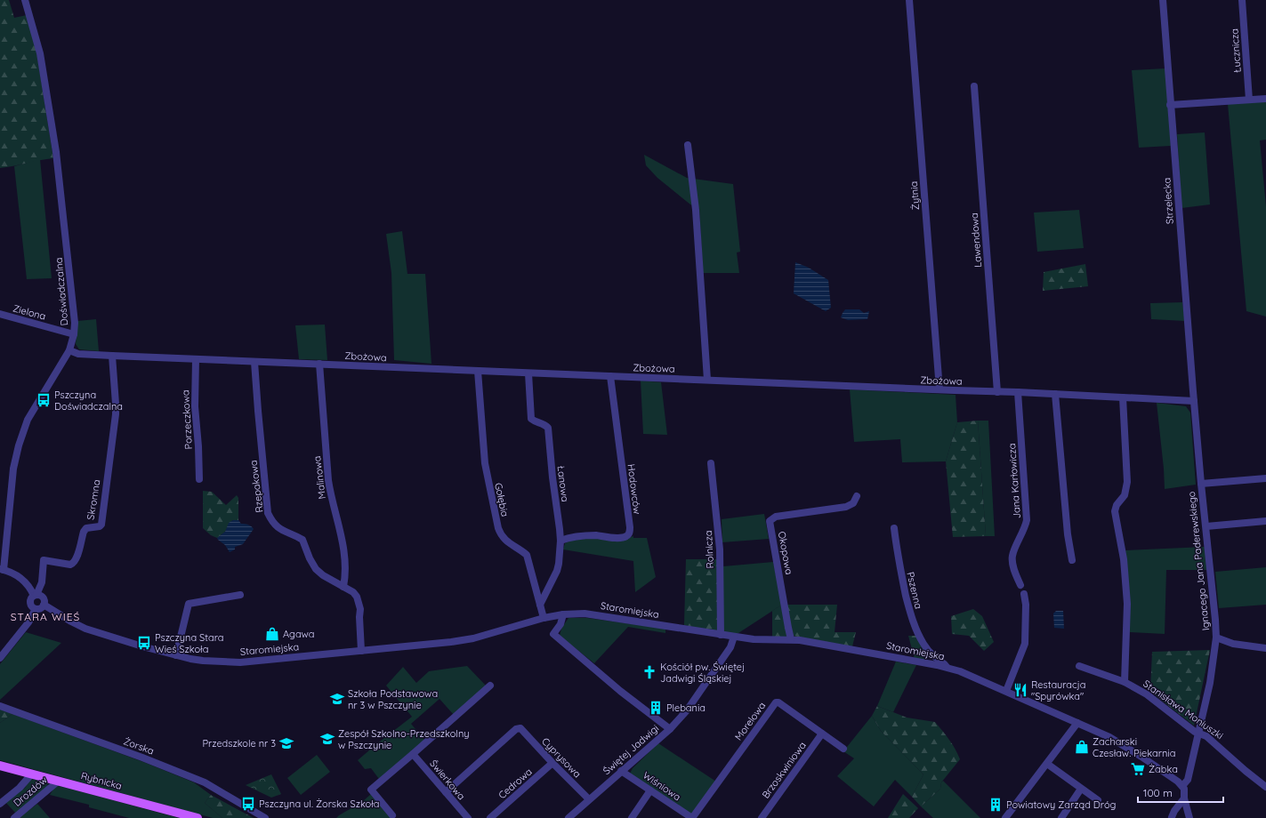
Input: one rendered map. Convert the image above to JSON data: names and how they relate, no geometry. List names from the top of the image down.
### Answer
{
  "streets": {
    "main road": ["Rybnicka"],
    "street": [
      "Łucznicza",
      "Żytnia",
      "Strzelecka",
      "Lawendowa",
      "Doświadczalna",
      "Zielona",
      "Zbożowa",
      "Porzeczkowa",
      "Malinowa",
      "Jana Karłowicza",
      "Łanowa",
      "Rzepakowa",
      "Hodowców",
      "Skromna",
      "Gołębia",
      "Rolnicza",
      "Okopowa",
      "Ignacego Jana Paderewskiego",
      "Pszenna",
      "Staromiejska",
      "Stanisława Moniuszki",
      "Morelowa",
      "Żorska",
      "Świętej Jadwigi",
      "Cyprysowa",
      "Brzoskwiniowa",
      "Świerkowa",
      "Cedrowa",
      "Wiśniowa",
      "Drozdów"
    ]
  },
  "crossings": [
    ["Żytnia", "Zbożowa"],
    ["Strzelecka", "Zbożowa"],
    ["Strzelecka", "Ignacego Jana Paderewskiego"],
    ["Lawendowa", "Zbożowa"],
    ["Doświadczalna", "Zielona"],
    ["Doświadczalna", "Zbożowa"],
    ["Zbożowa", "Porzeczkowa"],
    ["Zbożowa", "Malinowa"],
    ["Zbożowa", "Jana Karłowicza"],
    ["Zbożowa", "Łanowa"],
    ["Zbożowa", "Rzepakowa"],
    ["Zbożowa", "Hodowców"],
    ["Zbożowa", "Skromna"],
    ["Zbożowa", "Gołębia"],
    ["Zbożowa", "Ignacego Jana Paderewskiego"],
    ["Malinowa", "Rzepakowa"],
    ["Łanowa", "Hodowców"],
    ["Łanowa", "Gołębia"],
    ["Rzepakowa", "Staromiejska"],
    ["Skromna", "Staromiejska"],
    ["Gołębia", "Staromiejska"],
    ["Rolnicza", "Staromiejska"],
    ["Okopowa", "Staromiejska"],
    ["Ignacego Jana Paderewskiego", "Staromiejska"],
    ["Ignacego Jana Paderewskiego", "Stanisława Moniuszki"],
    ["Pszenna", "Staromiejska"],
    ["Staromiejska", "Świętej Jadwigi"],
    ["Morelowa", "Brzoskwiniowa"],
    ["Morelowa", "Wiśniowa"],
    ["Świętej Jadwigi", "Cyprysowa"],
    ["Świętej Jadwigi", "Wiśniowa"],
    ["Cyprysowa", "Świerkowa"],
    ["Cyprysowa", "Cedrowa"],
    ["Rybnicka", "Drozdów"]
  ],
  "districts": ["STARA WIEŚ"],
  "places": {
    "bus stop": ["Pszczyna Doświadczalna", "Pszczyna Stara Wieś Szkoła", "Pszczyna ul. Żorska Szkoła"],
    "shop": ["Agawa", "Zacharski Czesław. Piekarnia"],
    "church": ["Kościół pw. Świętej Jadwigi Śląskiej"],
    "restaurant": ["Restauracja \"Spyrówka\""],
    "school or university": ["Szkoła Podstawowa nr 3 w Pszczynie", "Zespół Szkolno-Przedszkolny w Pszczynie", "Przedszkole nr 3"],
    "building": ["Plebania", "Powiatowy Zarząd Dróg"],
    "supermarket": ["Żabka"]
  },
  "scale_bar": "100 m"
}
